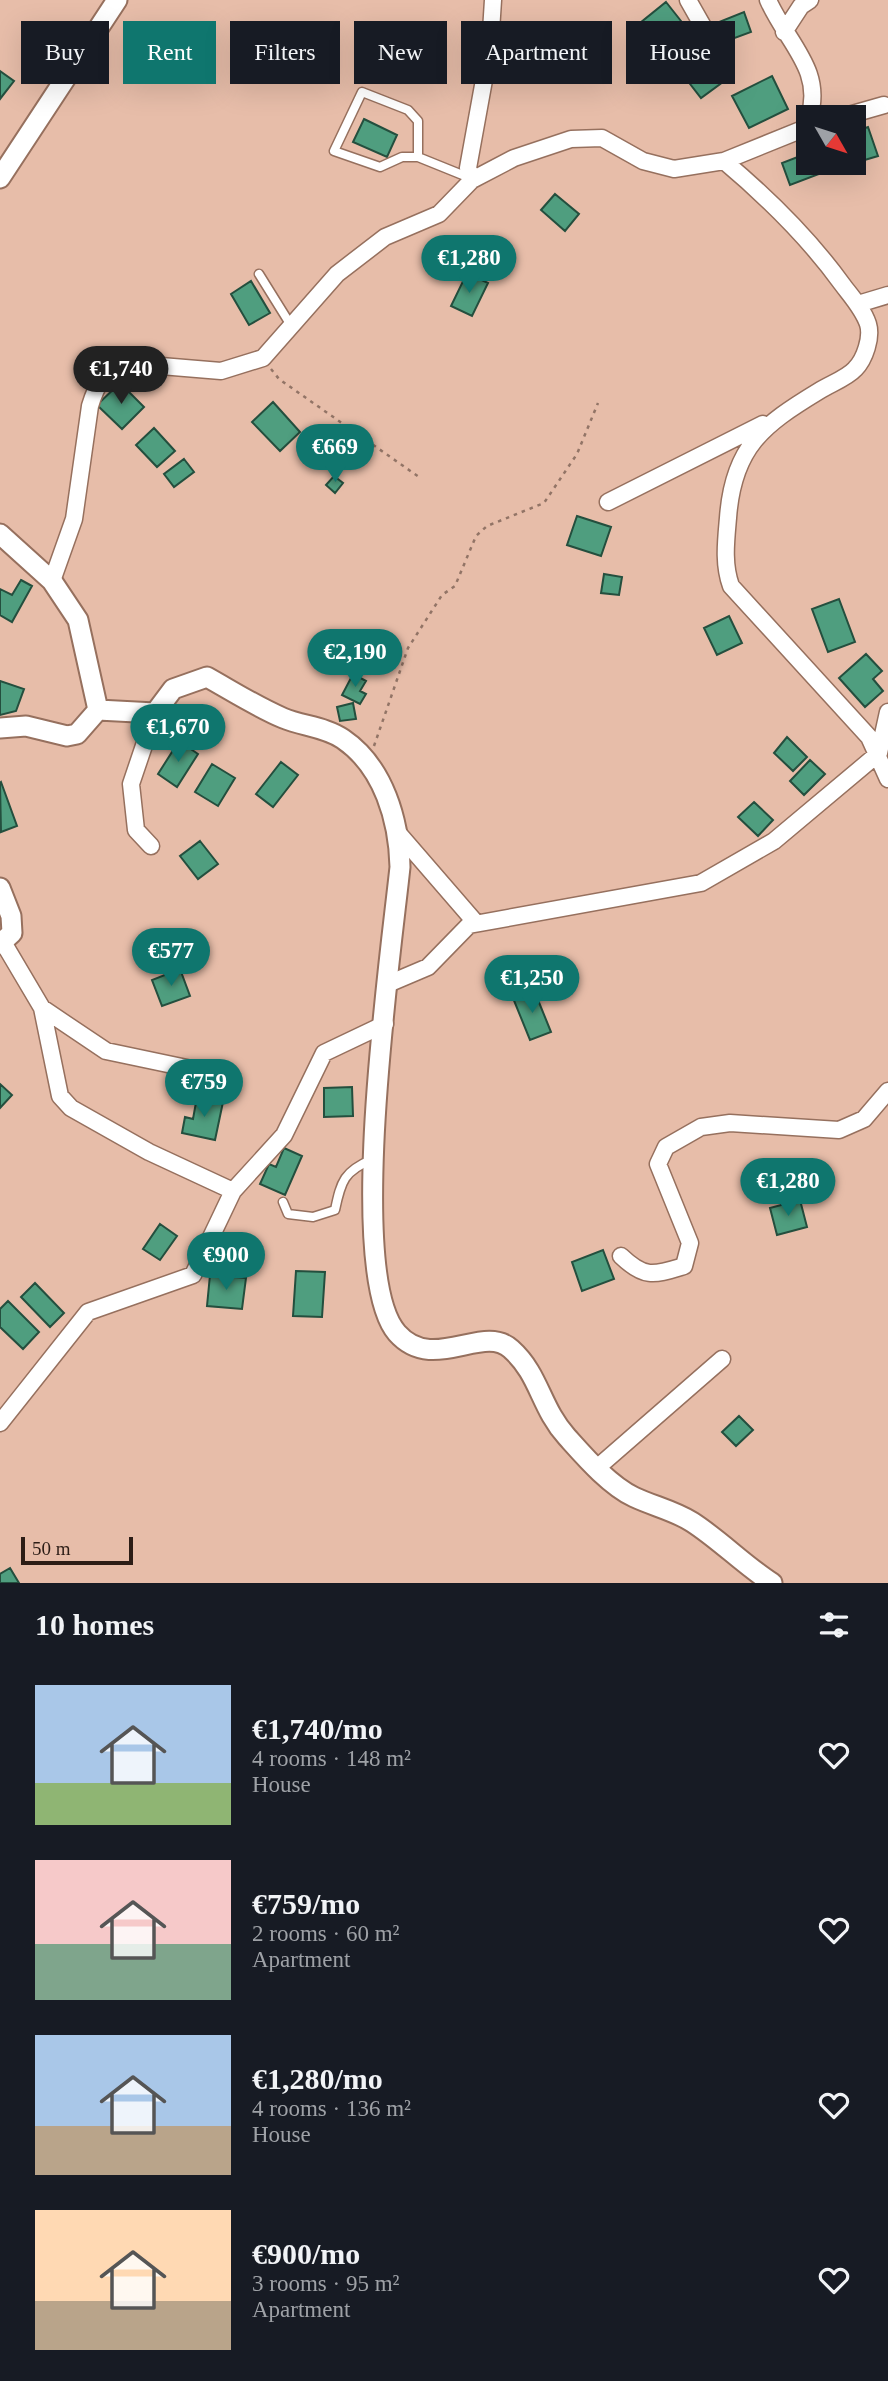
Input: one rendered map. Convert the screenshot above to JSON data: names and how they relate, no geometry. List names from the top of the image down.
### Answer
{
  "scale_bar": "50 m",
  "north": "bottom right",
  "page": {
    "chip": [
      "Buy",
      "Rent",
      "Filters",
      "New",
      "Apartment",
      "House"
    ],
    "price": [
      "€1,280",
      "€1,740",
      "€669",
      "€2,190",
      "€1,670",
      "€577",
      "€1,250",
      "€759",
      "€1,280",
      "€900"
    ],
    "scale": "50 m",
    "heading": "10 homes",
    "list": [
      {
        "name": "€1,740/mo",
        "note": "4 rooms · 148 m² · House"
      },
      {
        "name": "€759/mo",
        "note": "2 rooms · 60 m² · Apartment"
      },
      {
        "name": "€1,280/mo",
        "note": "4 rooms · 136 m² · House"
      },
      {
        "name": "€900/mo",
        "note": "3 rooms · 95 m² · Apartment"
      }
    ]
  }
}
